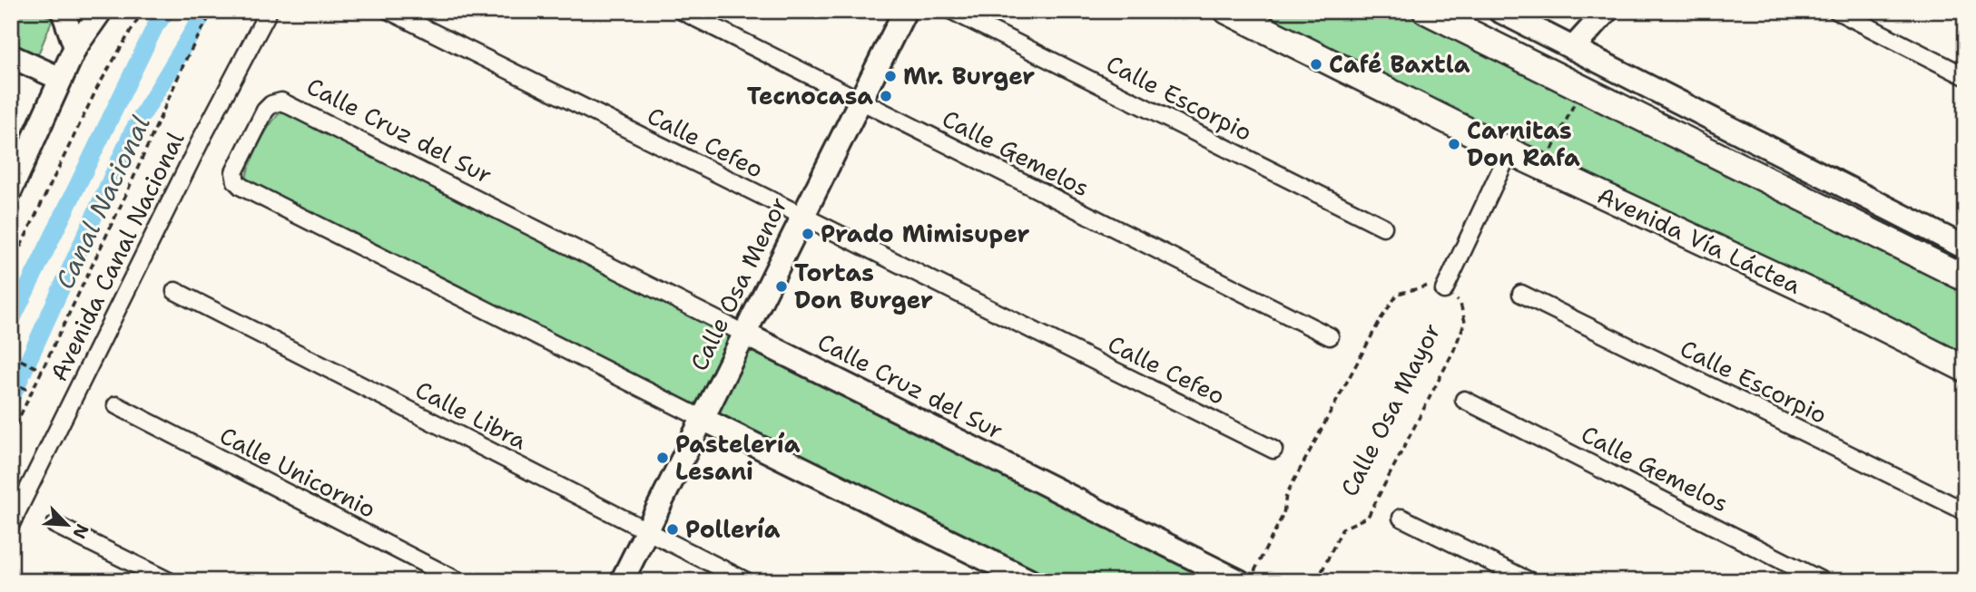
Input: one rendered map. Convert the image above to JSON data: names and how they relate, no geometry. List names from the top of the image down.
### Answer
{
  "streets": {
    "main road": ["Avenida Vía Láctea"],
    "street": [
      "Calle Escorpio",
      "Calle Cruz del Sur",
      "Calle Cefeo",
      "Calle Gemelos",
      "Avenida Canal Nacional",
      "Calle Osa Menor",
      "Calle Osa Mayor",
      "Calle Libra",
      "Calle Unicornio"
    ]
  },
  "crossings": [
    ["Calle Cruz del Sur", "Calle Osa Menor"],
    ["Calle Cefeo", "Calle Osa Menor"],
    ["Calle Gemelos", "Calle Osa Menor"],
    ["Avenida Vía Láctea", "Calle Osa Mayor"],
    ["Calle Osa Menor", "Calle Libra"]
  ],
  "water": ["Canal Nacional"],
  "places": [
    "Café Baxtla",
    "Mr. Burger",
    "Tecnocasa",
    "Carnitas Don Rafa",
    "Prado Mimisuper",
    "Tortas Don Burger",
    "Pastelería Lesani",
    "Pollería"
  ],
  "north": "bottom right"
}
